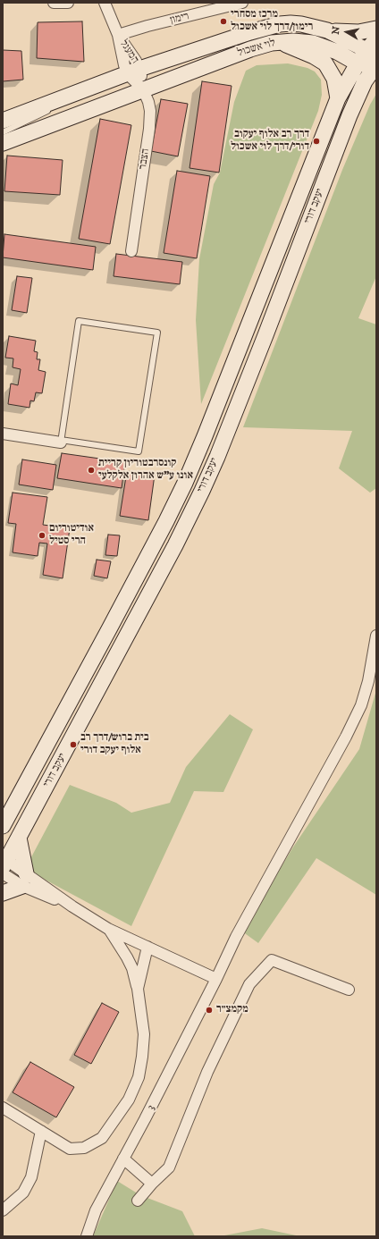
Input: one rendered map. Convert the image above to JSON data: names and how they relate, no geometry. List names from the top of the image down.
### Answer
{
  "streets": {
    "main road": ["לוי אשכול", "יעקב דורי"],
    "street": [
      "רימון",
      "המעגל",
      "הצבר",
      "3"
    ]
  },
  "crossings": [
    ["רימון", "המעגל"],
    ["לוי אשכול", "המעגל"],
    ["לוי אשכול", "הצבר"],
    ["לוי אשכול", "יעקב דורי"],
    ["המעגל", "הצבר"]
  ],
  "places": [
    "מרכז מסחרי רימון/דרך לוי אשכול",
    "דרך רב אלוף יעקוב דורי/דרך לוי אשכול",
    "קונסרבטוריון קריית אונו ע\"ש אהרון אלקלעי",
    "אודיטוריום הרי סטיל",
    "בית ברוש/דרך רב אלוף יעקב דורי",
    "מקמצ״ר"
  ],
  "north": "left"
}
